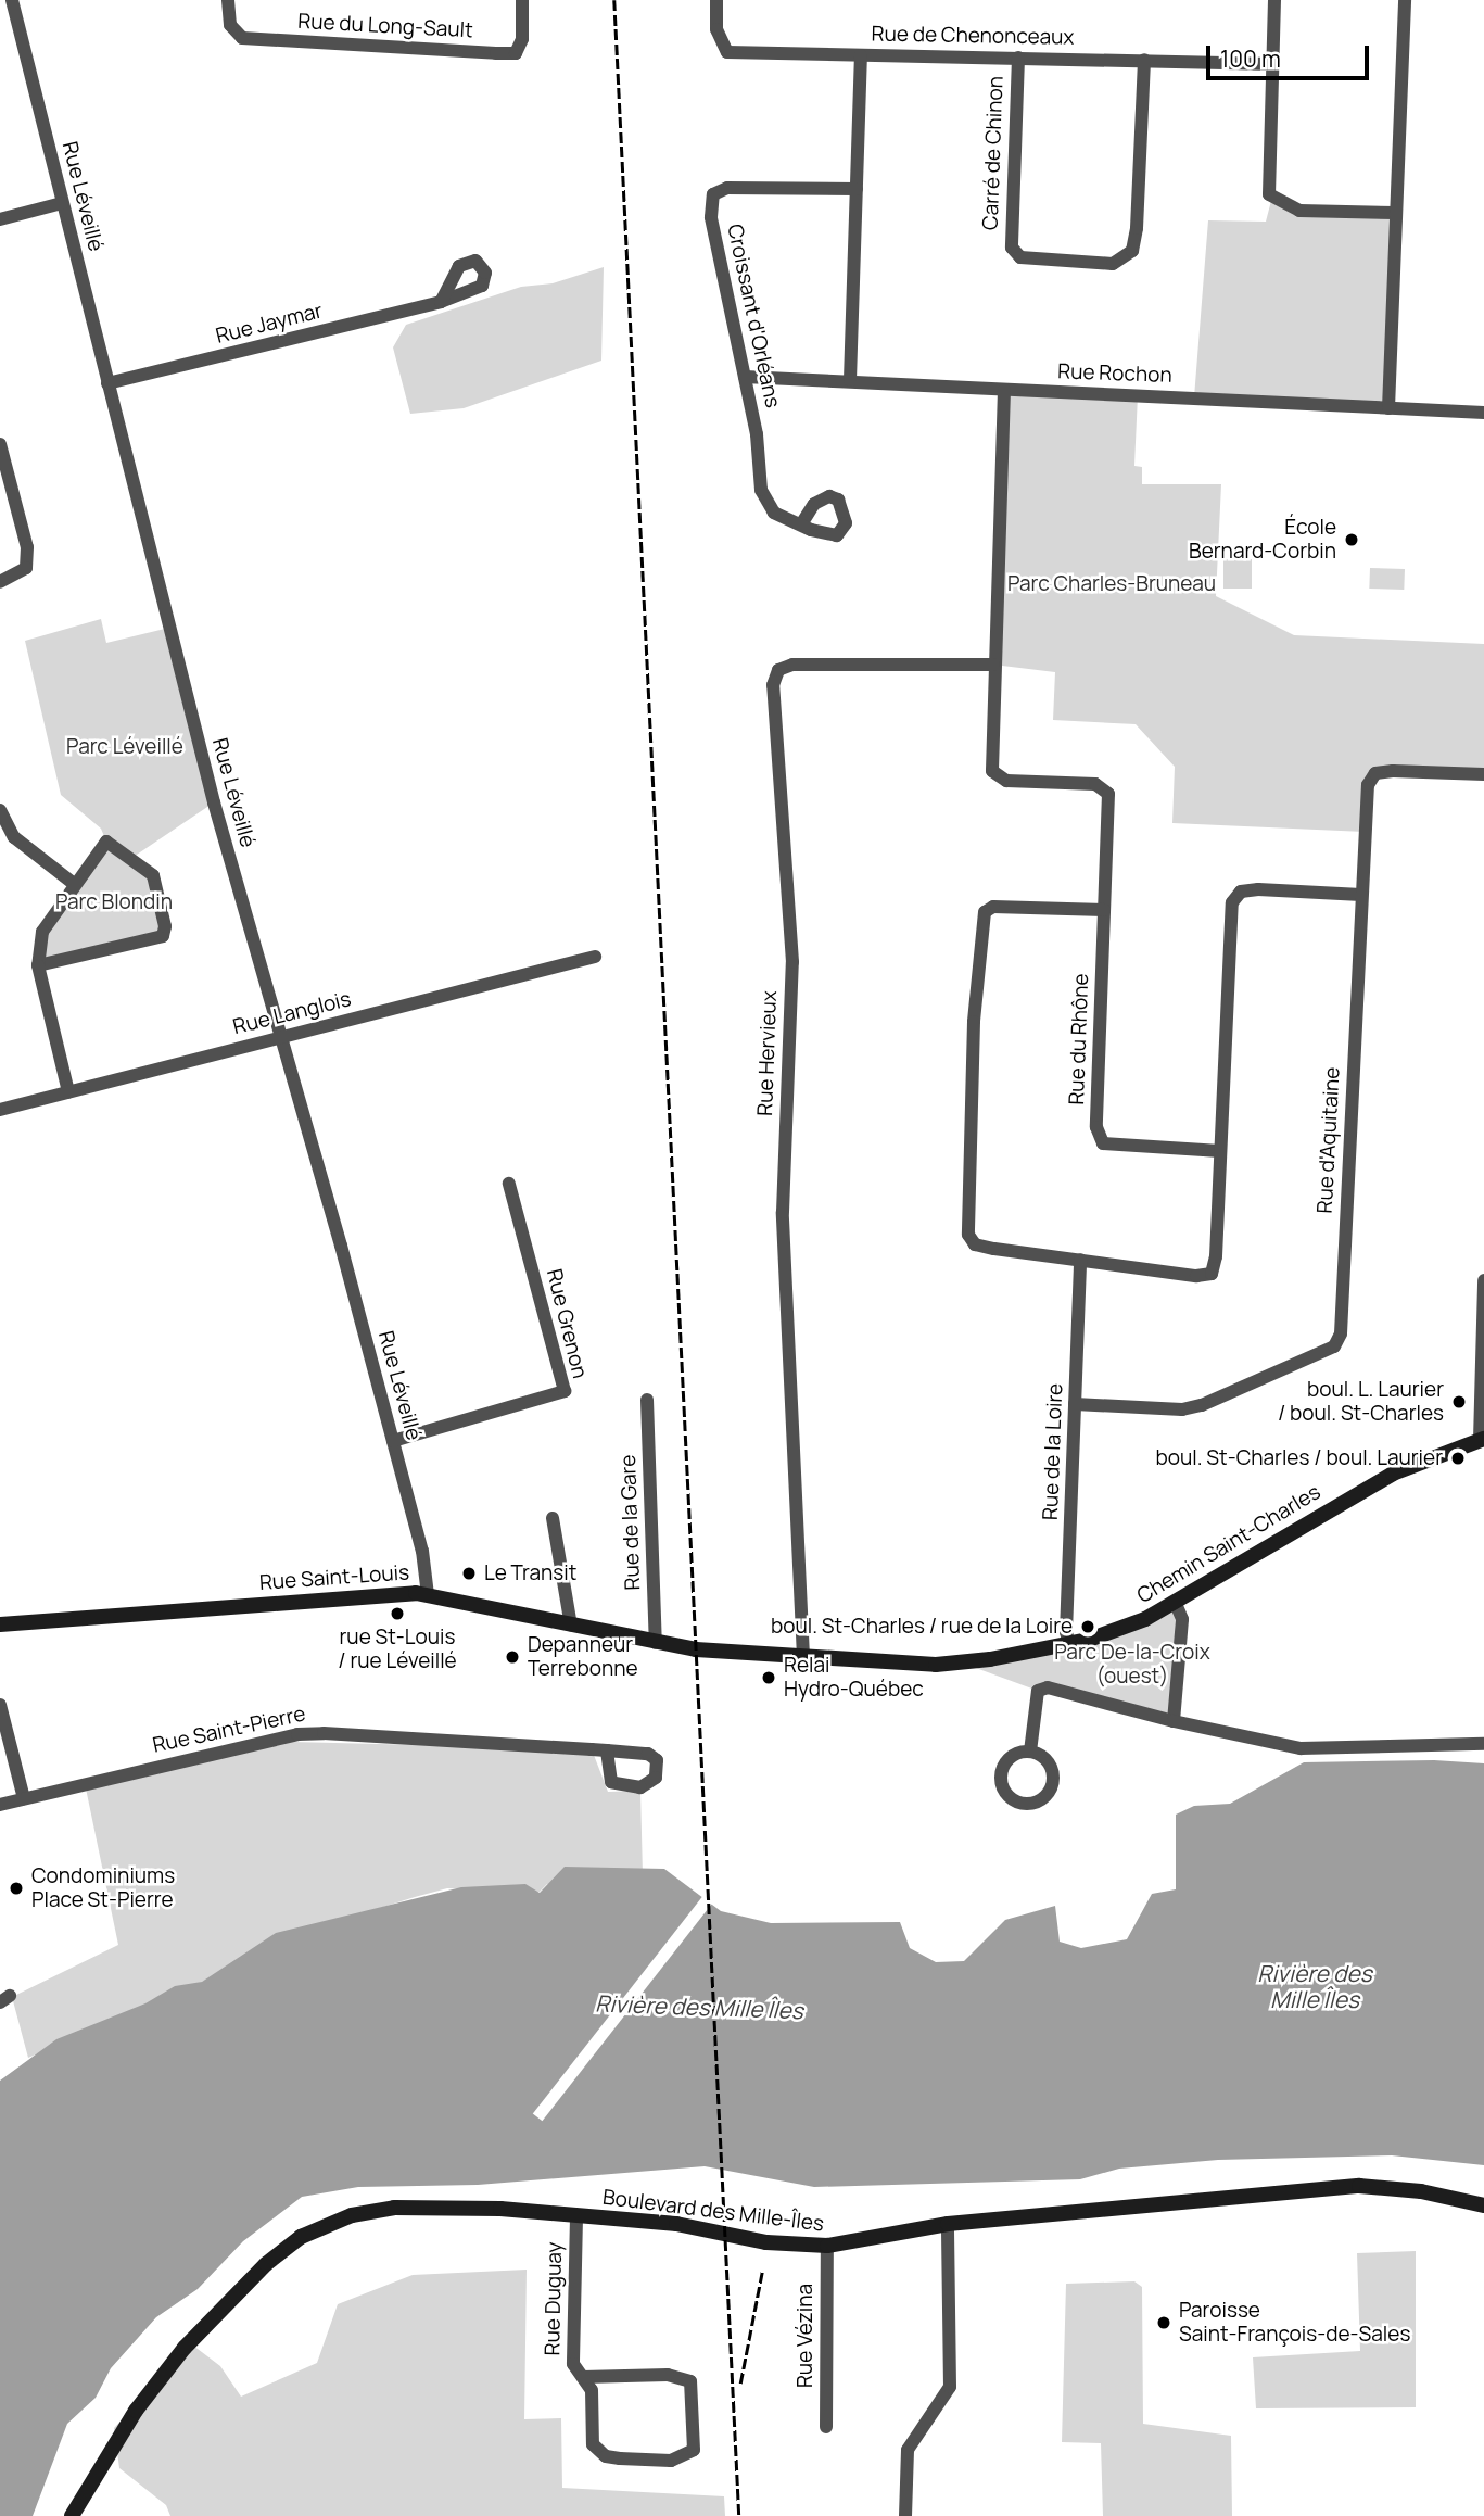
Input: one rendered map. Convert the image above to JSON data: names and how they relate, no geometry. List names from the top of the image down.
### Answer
{
  "streets": {
    "street": [
      "Rue du Long-Sault",
      "Rue de Chenonceaux",
      "Carré de Chinon",
      "Rue Léveillé",
      "Croissant d'Orléans",
      "Rue Jaymar",
      "Rue Rochon",
      "Rue Langlois",
      "Rue du Rhône",
      "Rue Hervieux",
      "Rue d'Aquitaine",
      "Rue Grenon",
      "Rue de la Loire",
      "Rue de la Gare",
      "Chemin Saint-Charles",
      "Rue Saint-Louis",
      "Rue Saint-Pierre",
      "Boulevard des Mille-Îles",
      "Rue Duguay",
      "Rue Vézina"
    ]
  },
  "crossings": [
    ["Rue de Chenonceaux", "Carré de Chinon"],
    ["Rue Léveillé", "Rue Jaymar"],
    ["Rue Léveillé", "Rue Langlois"],
    ["Rue Léveillé", "Rue Grenon"],
    ["Rue Léveillé", "Rue Saint-Louis"],
    ["Croissant d'Orléans", "Rue Rochon"],
    ["Rue Hervieux", "Chemin Saint-Charles"],
    ["Rue d'Aquitaine", "Rue de la Loire"],
    ["Rue de la Loire", "Chemin Saint-Charles"],
    ["Rue de la Gare", "Chemin Saint-Charles"],
    ["Rue de la Gare", "Rue Saint-Louis"],
    ["Chemin Saint-Charles", "Rue Saint-Louis"],
    ["Boulevard des Mille-Îles", "Rue Duguay"],
    ["Boulevard des Mille-Îles", "Rue Vézina"]
  ],
  "water": ["Rivière des Mille Îles"],
  "parks": [
    "Parc Charles-Bruneau",
    "Parc Léveillé",
    "Parc Blondin",
    "Parc De-la-Croix (ouest)"
  ],
  "places": [
    "École Bernard-Corbin",
    "boul. L. Laurier / boul. St-Charles",
    "boul. St-Charles / boul. Laurier",
    "Le Transit",
    "rue St-Louis / rue Léveillé",
    "boul. St-Charles / rue de la Loire",
    "Depanneur Terrebonne",
    "Relai Hydro-Québec",
    "Condominiums Place St-Pierre",
    "Paroisse Saint-François-de-Sales"
  ],
  "scale_bar": "100 m"
}
